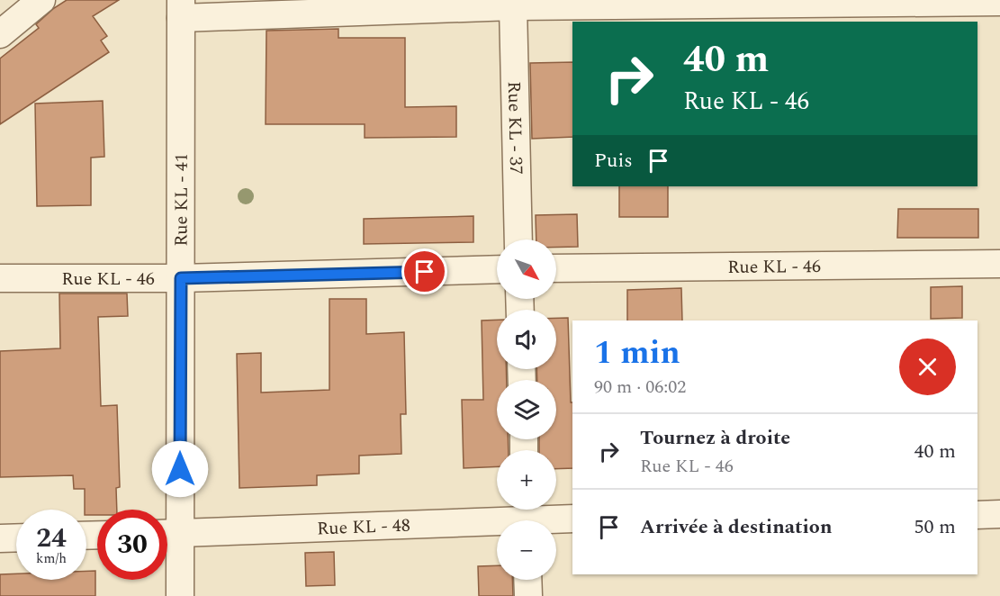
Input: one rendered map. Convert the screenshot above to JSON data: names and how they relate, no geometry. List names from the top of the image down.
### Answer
{
  "streets": {
    "street": [
      "Rue KL - 37",
      "Rue KL - 41",
      "Rue KL - 46",
      "Rue KL - 48"
    ]
  },
  "crossings": [
    ["Rue KL - 41", "Rue KL - 46"],
    ["Rue KL - 41", "Rue KL - 48"]
  ],
  "north": "bottom right",
  "page": {
    "turn": ["40 m", "Rue KL - 46"],
    "then": "Puis",
    "map_buttons": ["+", "−"],
    "heading": ["1 min", "90 m · 06:02"],
    "list": [
      {
        "name": "Tournez à droite",
        "note": "Rue KL - 46",
        "value": "40 m"
      },
      {
        "name": "Arrivée à destination",
        "value": "50 m"
      }
    ],
    "speed": "24 km/h",
    "limit": "30"
  }
}
